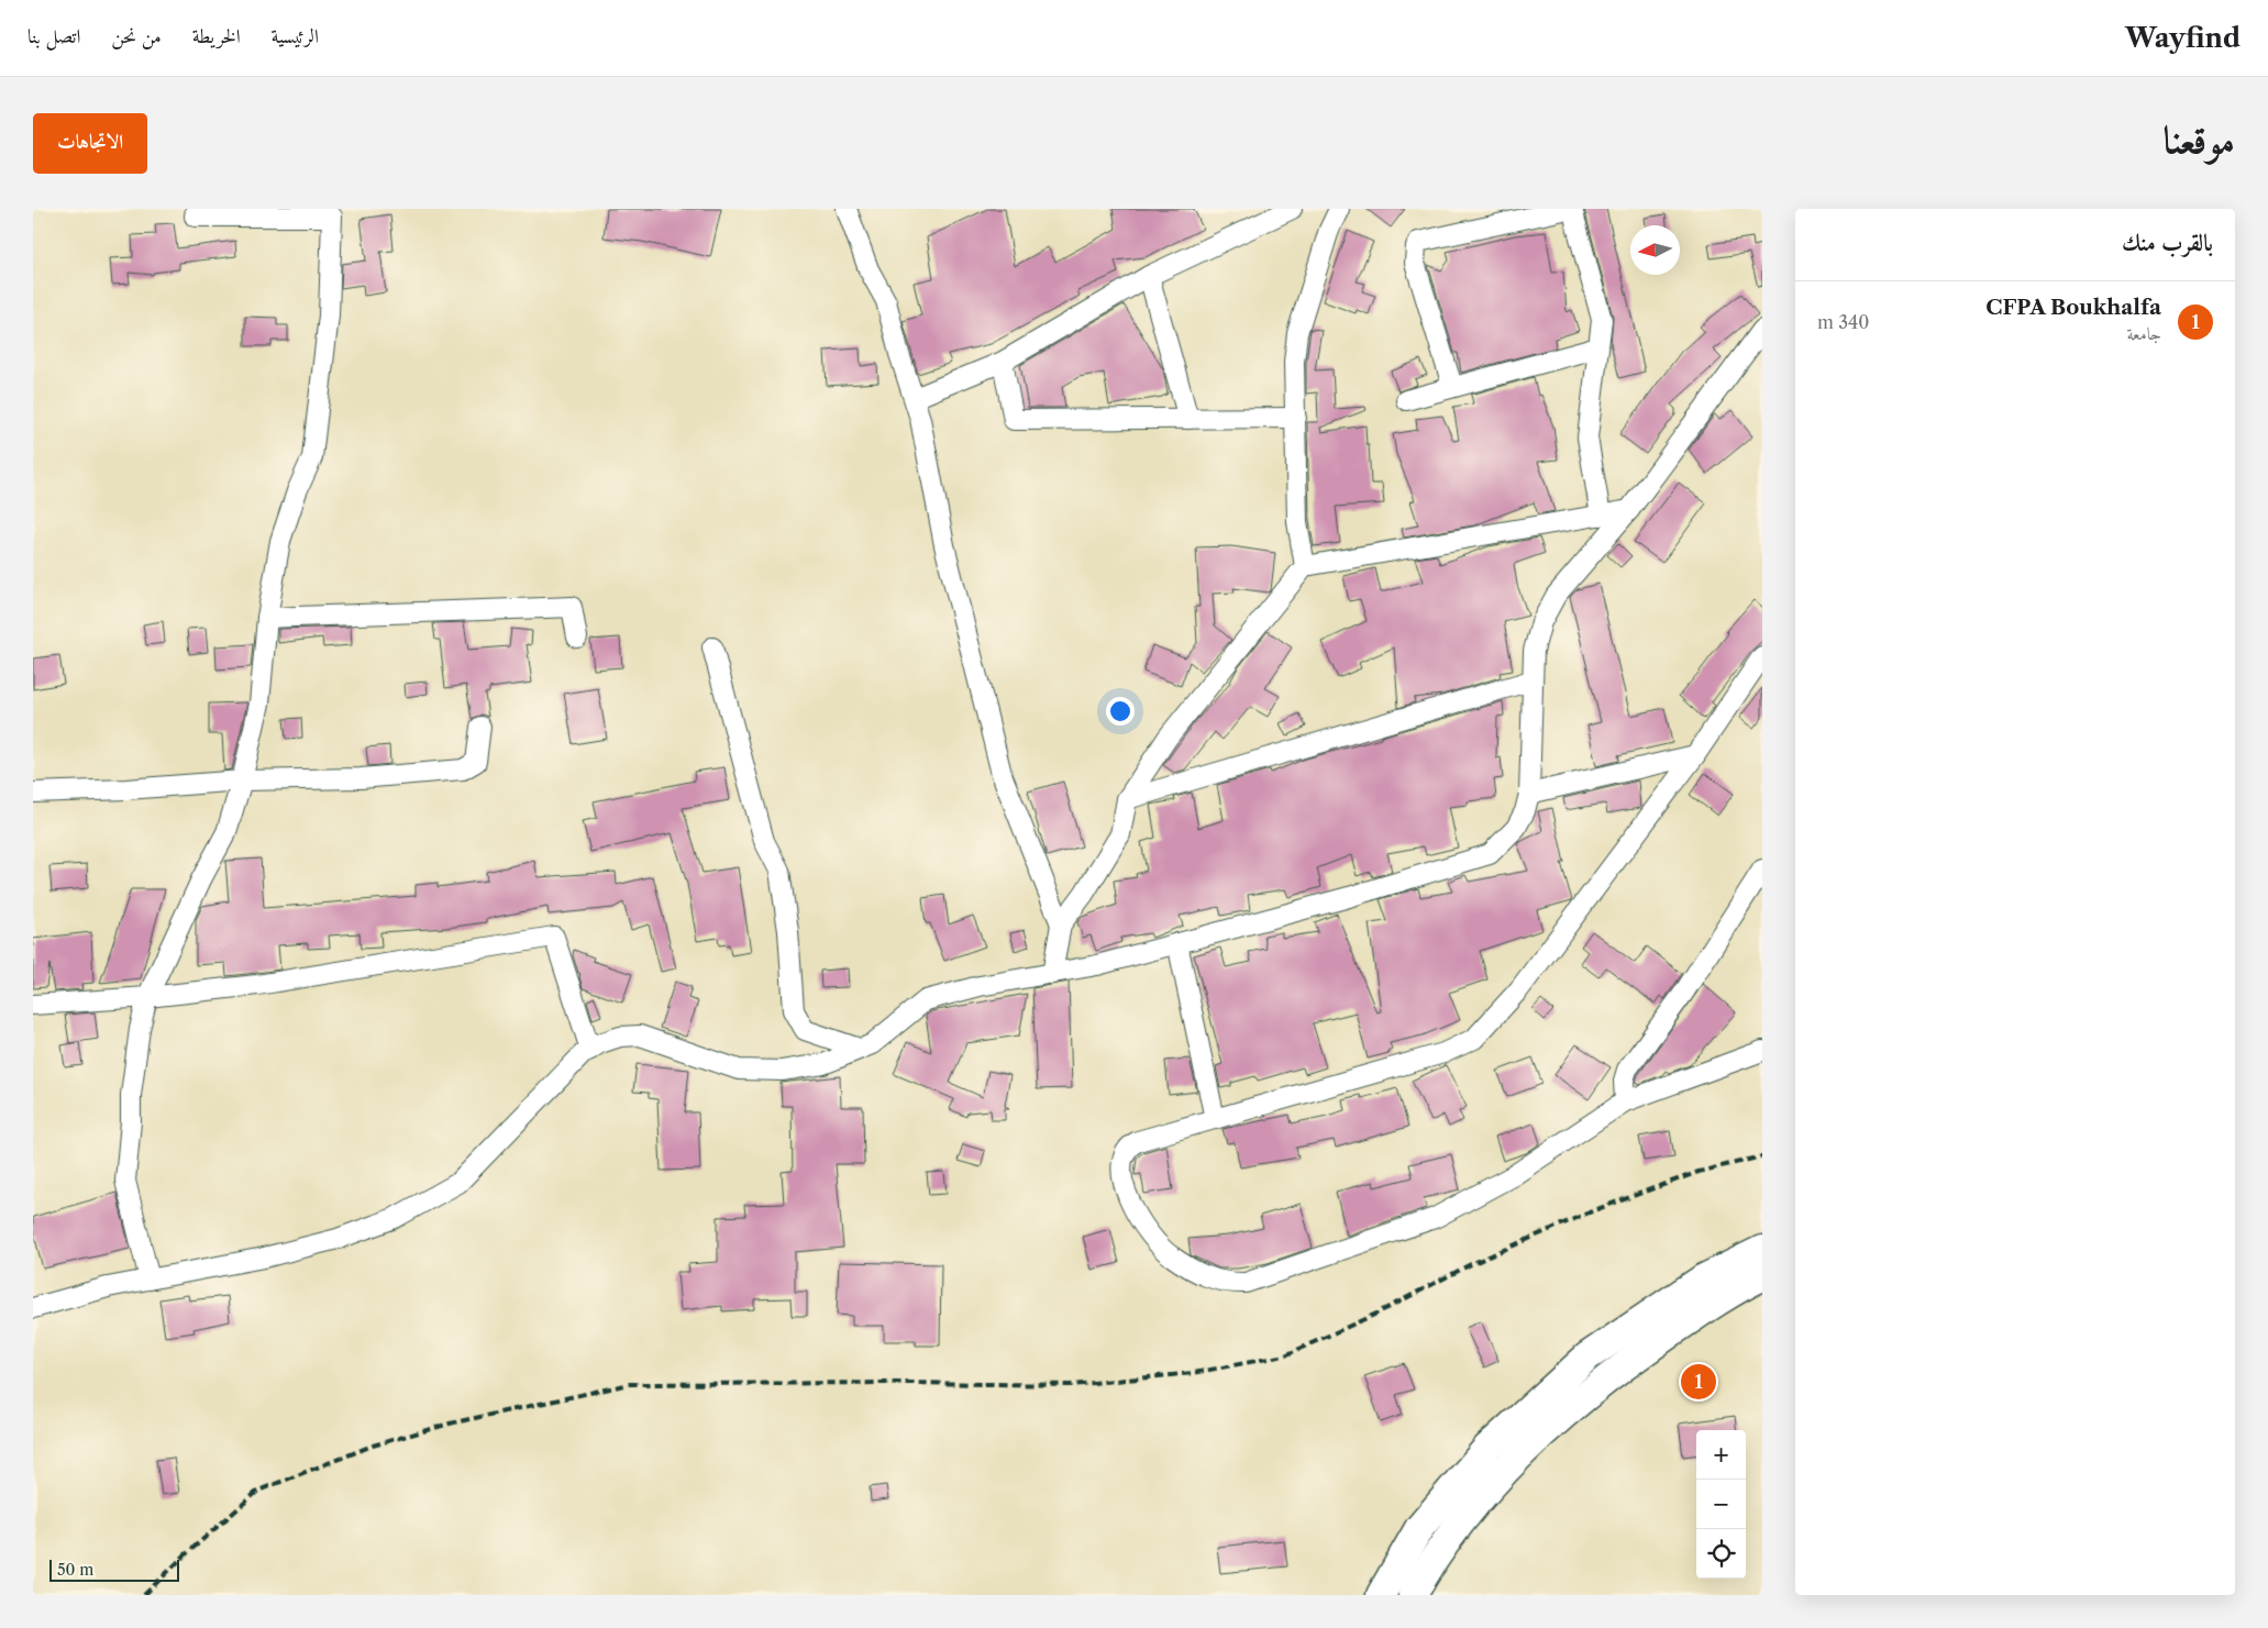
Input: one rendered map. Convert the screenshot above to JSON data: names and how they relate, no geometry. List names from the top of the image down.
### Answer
{
  "scale_bar": "50 m",
  "north": "left",
  "page": {
    "header": "Wayfind",
    "nav": [
      "الرئيسية",
      "الخريطة",
      "من نحن",
      "اتصل بنا"
    ],
    "title": "موقعنا",
    "buttons": "الاتجاهات",
    "heading": "بالقرب منك",
    "list": [
      {
        "mark": "1",
        "name": "CFPA Boukhalfa",
        "note": "جامعة",
        "value": "340 m"
      }
    ],
    "pins": "1",
    "map_buttons": ["+", "−"],
    "scale": "50 m"
  }
}
